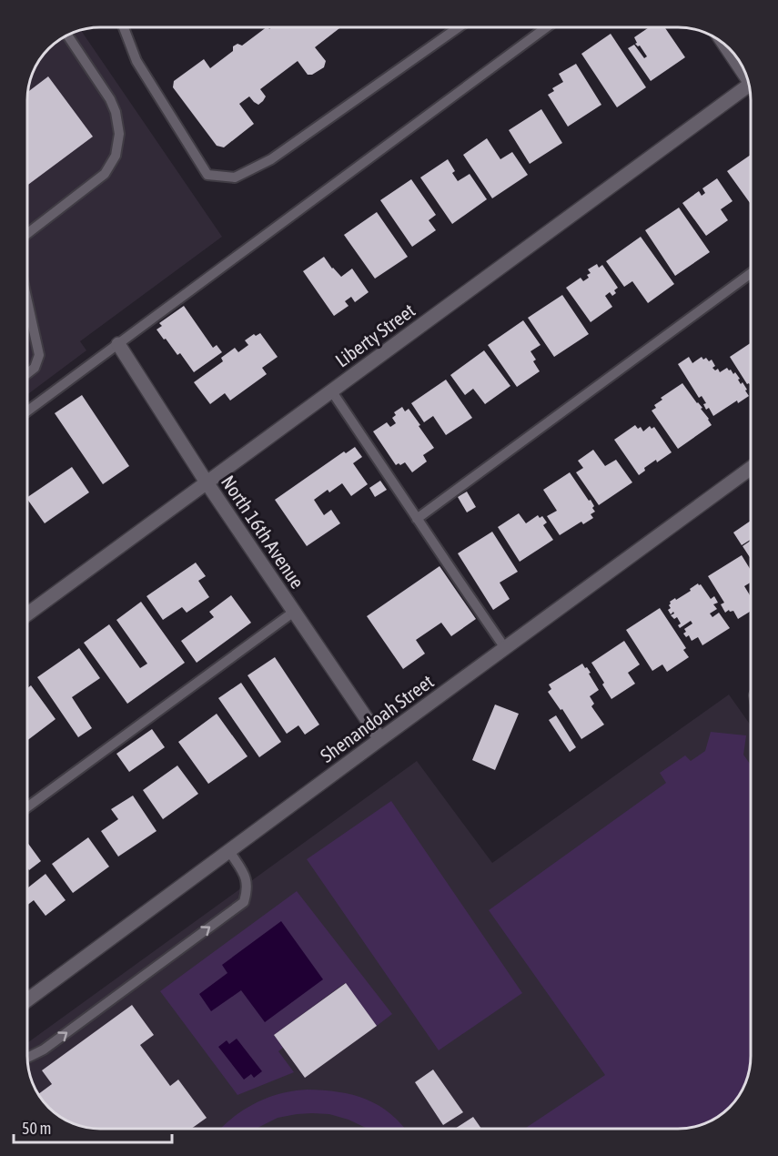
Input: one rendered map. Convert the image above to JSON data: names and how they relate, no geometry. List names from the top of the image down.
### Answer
{
  "streets": {
    "street": ["Liberty Street", "North 16th Avenue", "Shenandoah Street"]
  },
  "crossings": [
    ["Liberty Street", "North 16th Avenue"],
    ["North 16th Avenue", "Shenandoah Street"]
  ],
  "scale_bar": "50 m"
}
